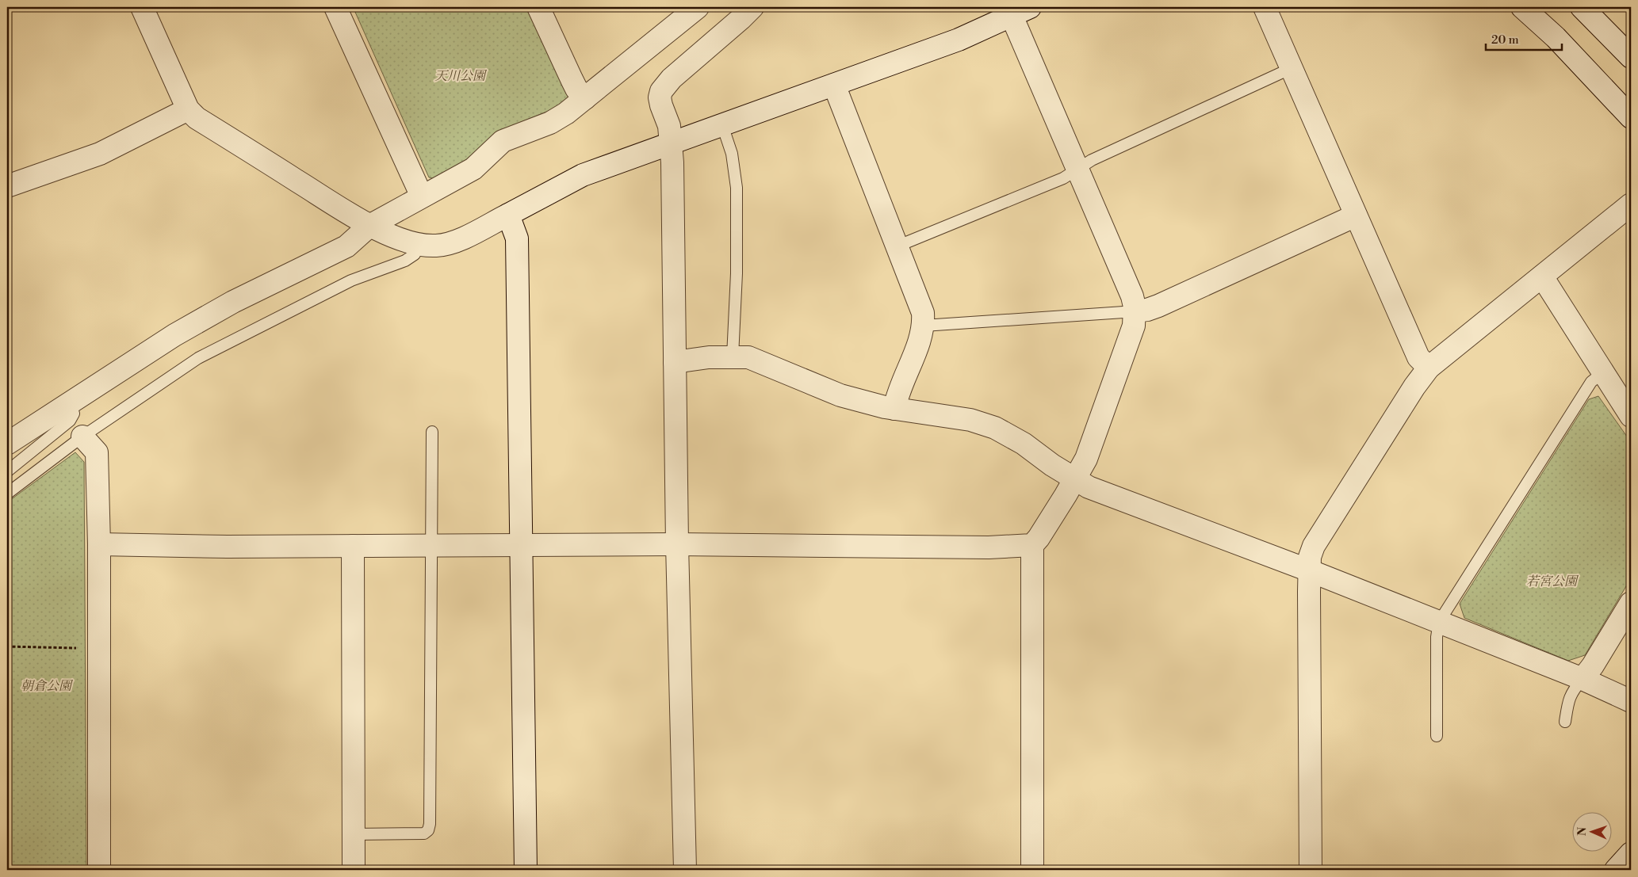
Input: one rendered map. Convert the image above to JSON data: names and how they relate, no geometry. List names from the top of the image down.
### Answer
{
  "parks": ["天川公園", "若宮公園", "朝倉公園"],
  "scale_bar": "20 m",
  "north": "left"
}
